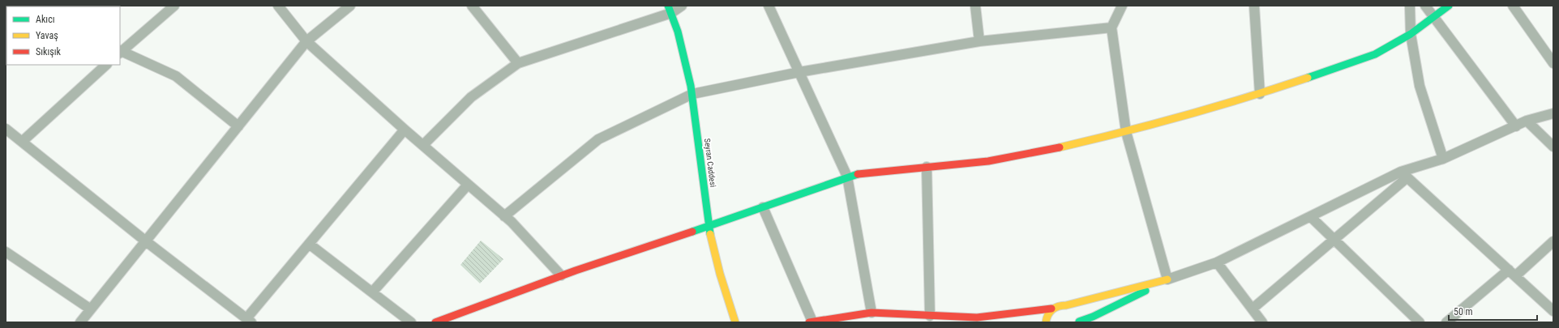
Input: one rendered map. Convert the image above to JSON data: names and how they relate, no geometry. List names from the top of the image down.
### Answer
{
  "streets": {
    "street": ["Seyran Caddesi"]
  },
  "legend": ["Akıcı", "Yavaş", "Sıkışık"],
  "scale_bar": "50 m"
}
